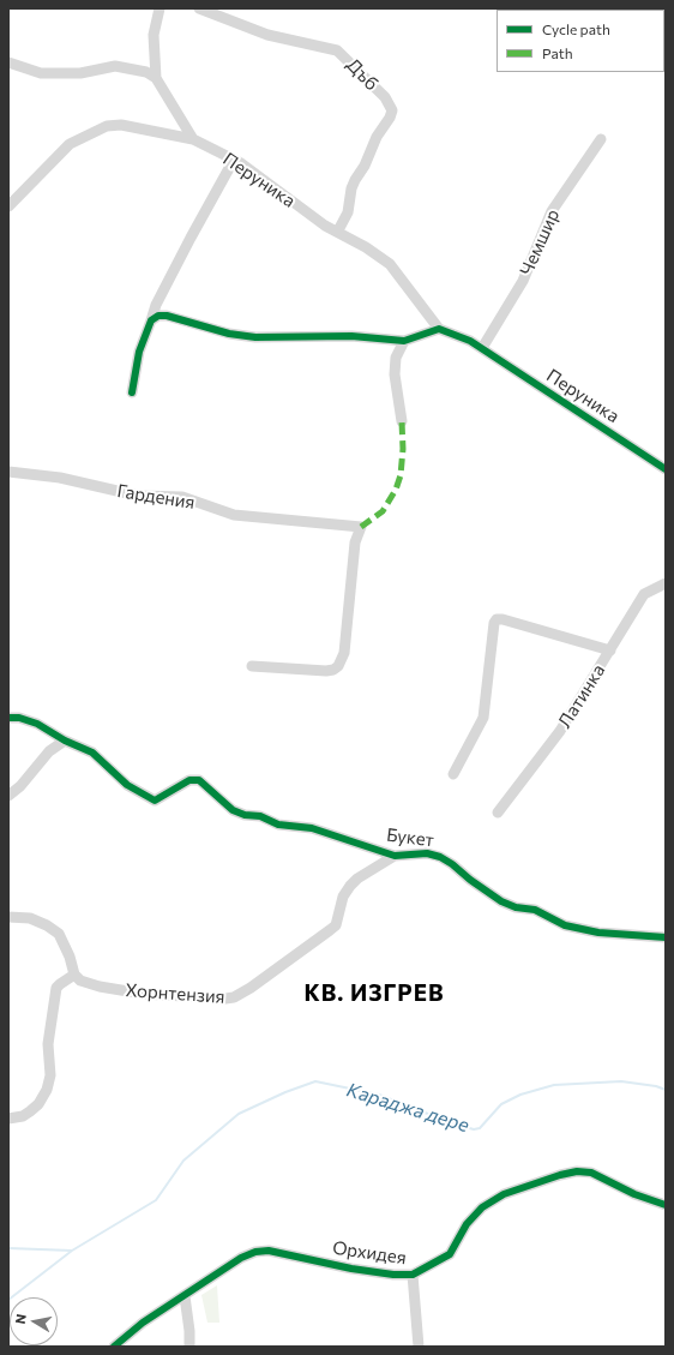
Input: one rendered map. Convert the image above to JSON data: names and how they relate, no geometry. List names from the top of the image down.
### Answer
{
  "streets": {
    "street": [
      "Дъб",
      "Перуника",
      "Чемшир",
      "Гардения",
      "Латинка",
      "Букет",
      "Хорнтензия",
      "Орхидея"
    ]
  },
  "crossings": [
    ["Дъб", "Перуника"],
    ["Перуника", "Чемшир"],
    ["Букет", "Хорнтензия"]
  ],
  "districts": ["КВ. ИЗГРЕВ"],
  "water": ["Караджа дере"],
  "legend": ["Cycle path", "Path"],
  "north": "left"
}
